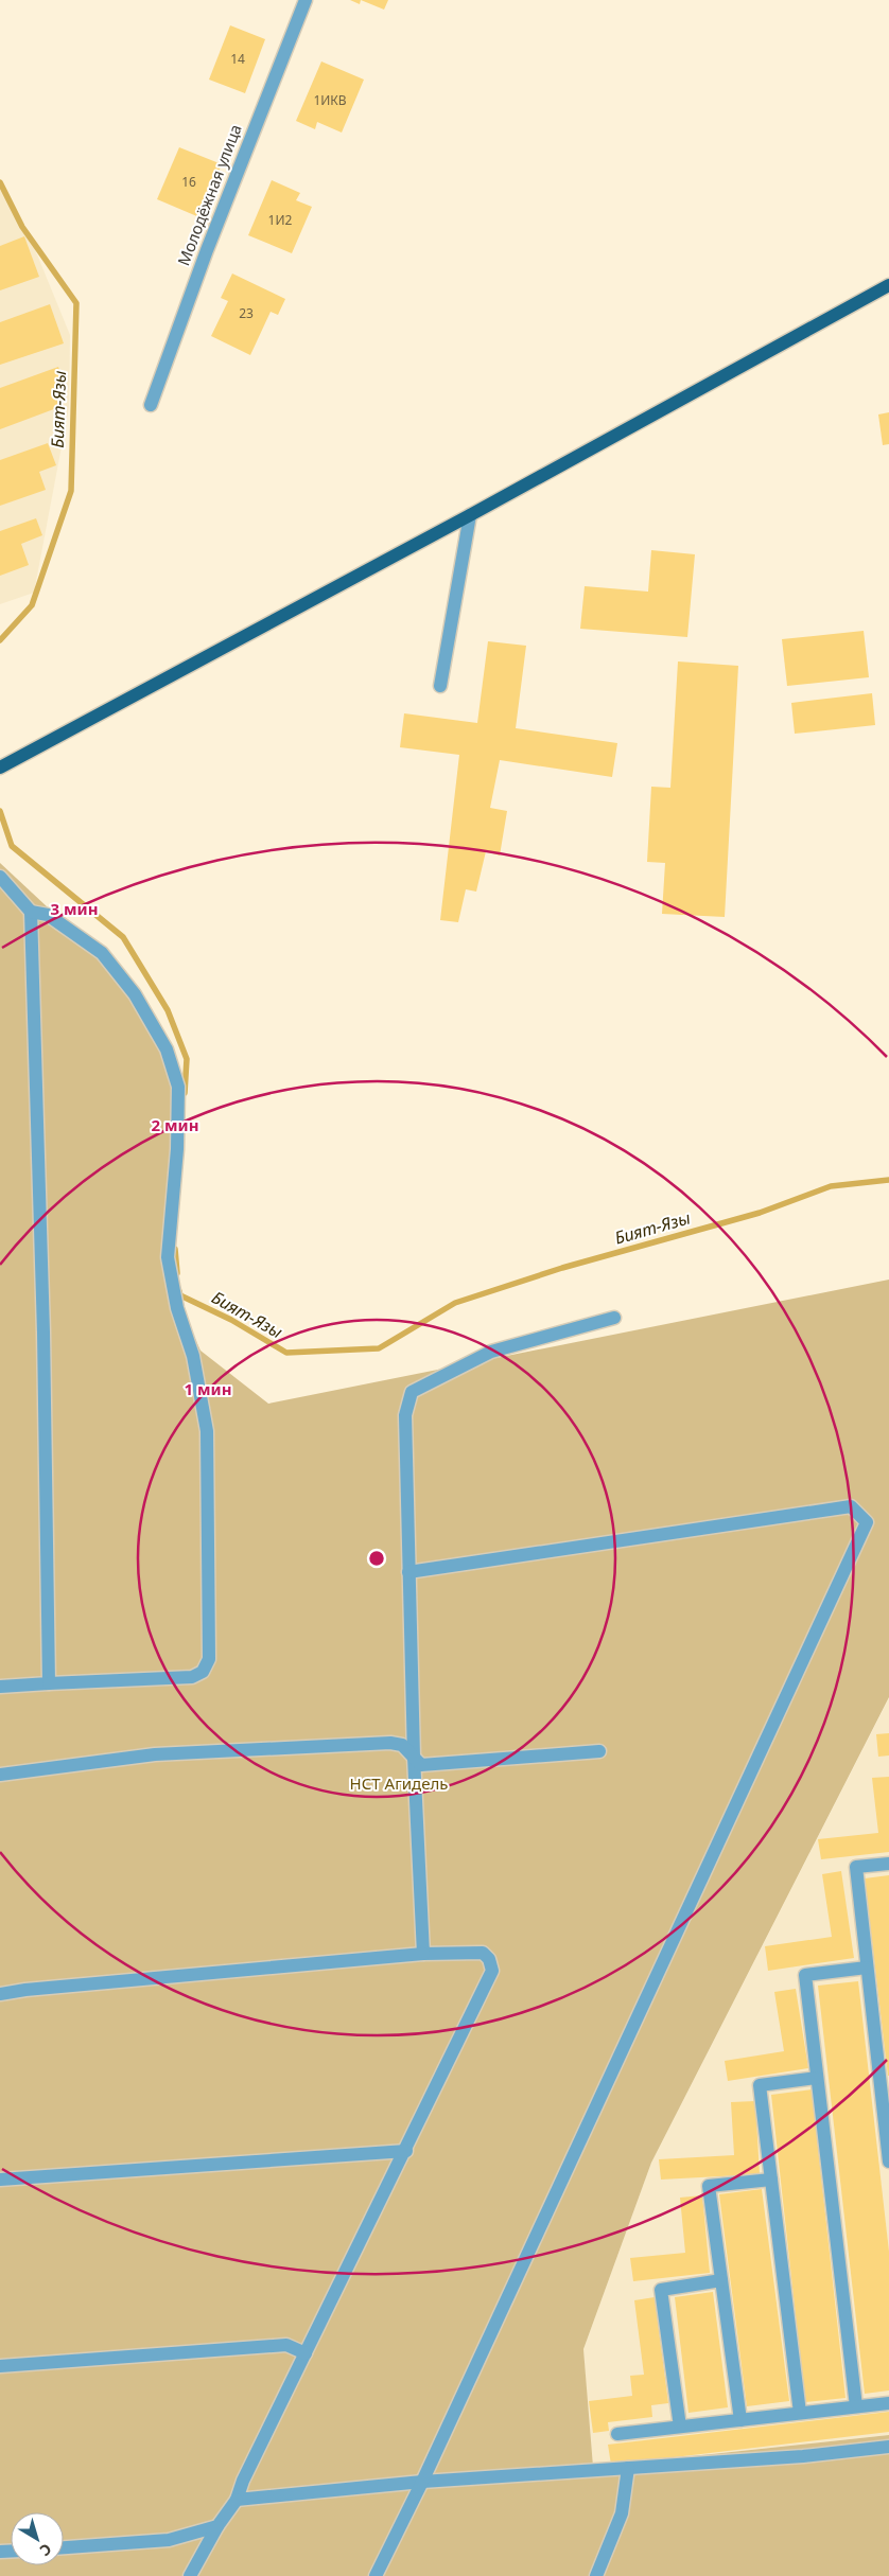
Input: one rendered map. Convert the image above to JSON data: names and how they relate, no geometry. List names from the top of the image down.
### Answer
{
  "streets": {
    "street": ["Молодёжная улица"]
  },
  "water": ["Бият-Язы"],
  "parks": ["НСТ Агидель"],
  "house_numbers": [
    "14",
    "1ИКВ",
    "16",
    "1И2",
    "23"
  ],
  "north": "bottom right",
  "rings": ["3 мин", "2 мин", "1 мин"]
}
